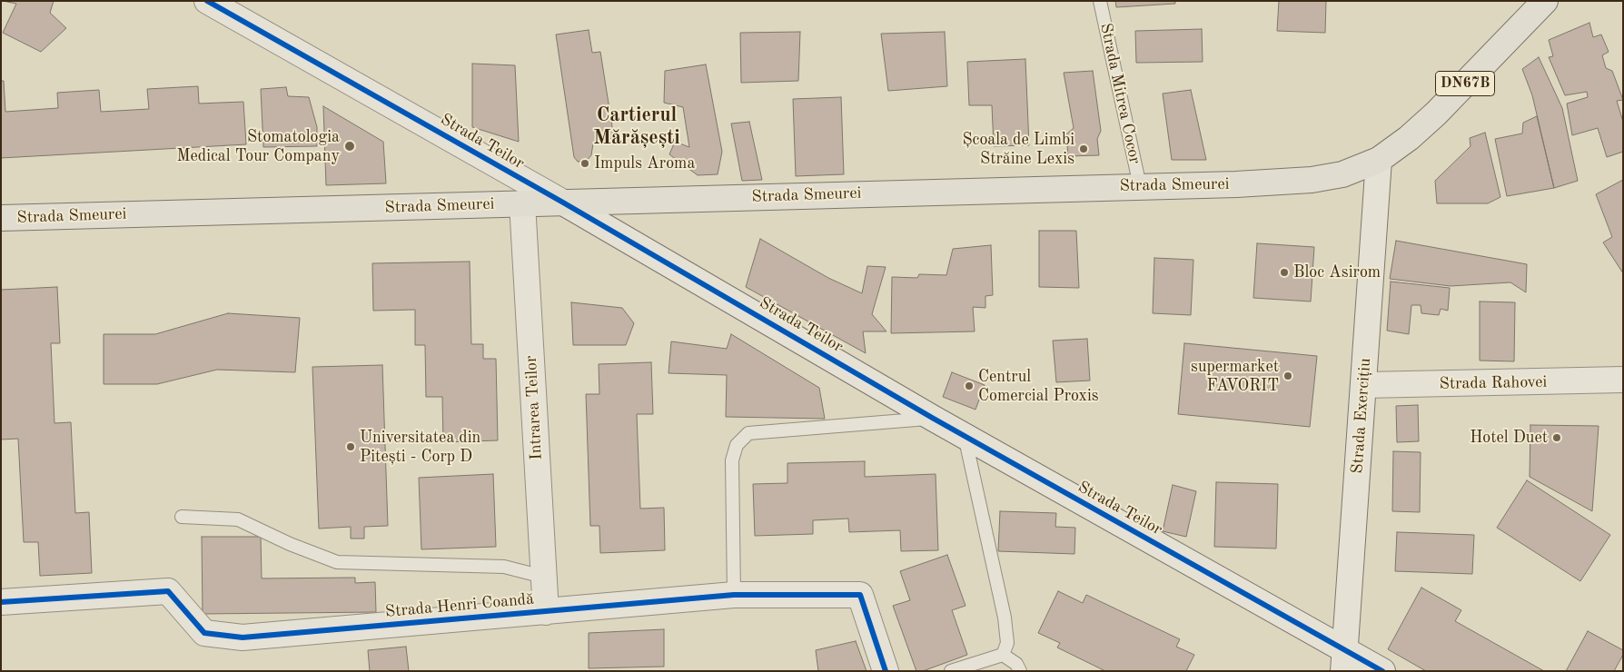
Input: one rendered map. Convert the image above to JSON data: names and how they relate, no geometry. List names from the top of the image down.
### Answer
{
  "streets": {
    "main road": ["DN67B", "Strada Smeurei"],
    "street": [
      "Strada Teilor",
      "Strada Rahovei",
      "Intrarea Teilor",
      "Strada Exercițiu",
      "Strada Henri Coandă"
    ],
    "lane": ["Strada Mitrea Cocor"]
  },
  "crossings": [
    ["Strada Mitrea Cocor", "Strada Smeurei"],
    ["Strada Teilor", "Strada Smeurei"],
    ["Strada Teilor", "Strada Exercițiu"],
    ["Strada Smeurei", "Intrarea Teilor"],
    ["Strada Smeurei", "Strada Exercițiu"],
    ["Strada Rahovei", "Strada Exercițiu"],
    ["Intrarea Teilor", "Strada Henri Coandă"]
  ],
  "districts": ["Cartierul Mărășești"],
  "places": [
    "Stomatologia Medical Tour Company",
    "Școala de Limbi Străine Lexis",
    "Impuls Aroma",
    "Bloc Asirom",
    "supermarket FAVORIT",
    "Centrul Comercial Proxis",
    "Hotel Duet",
    "Universitatea din Pitești - Corp D"
  ]
}
